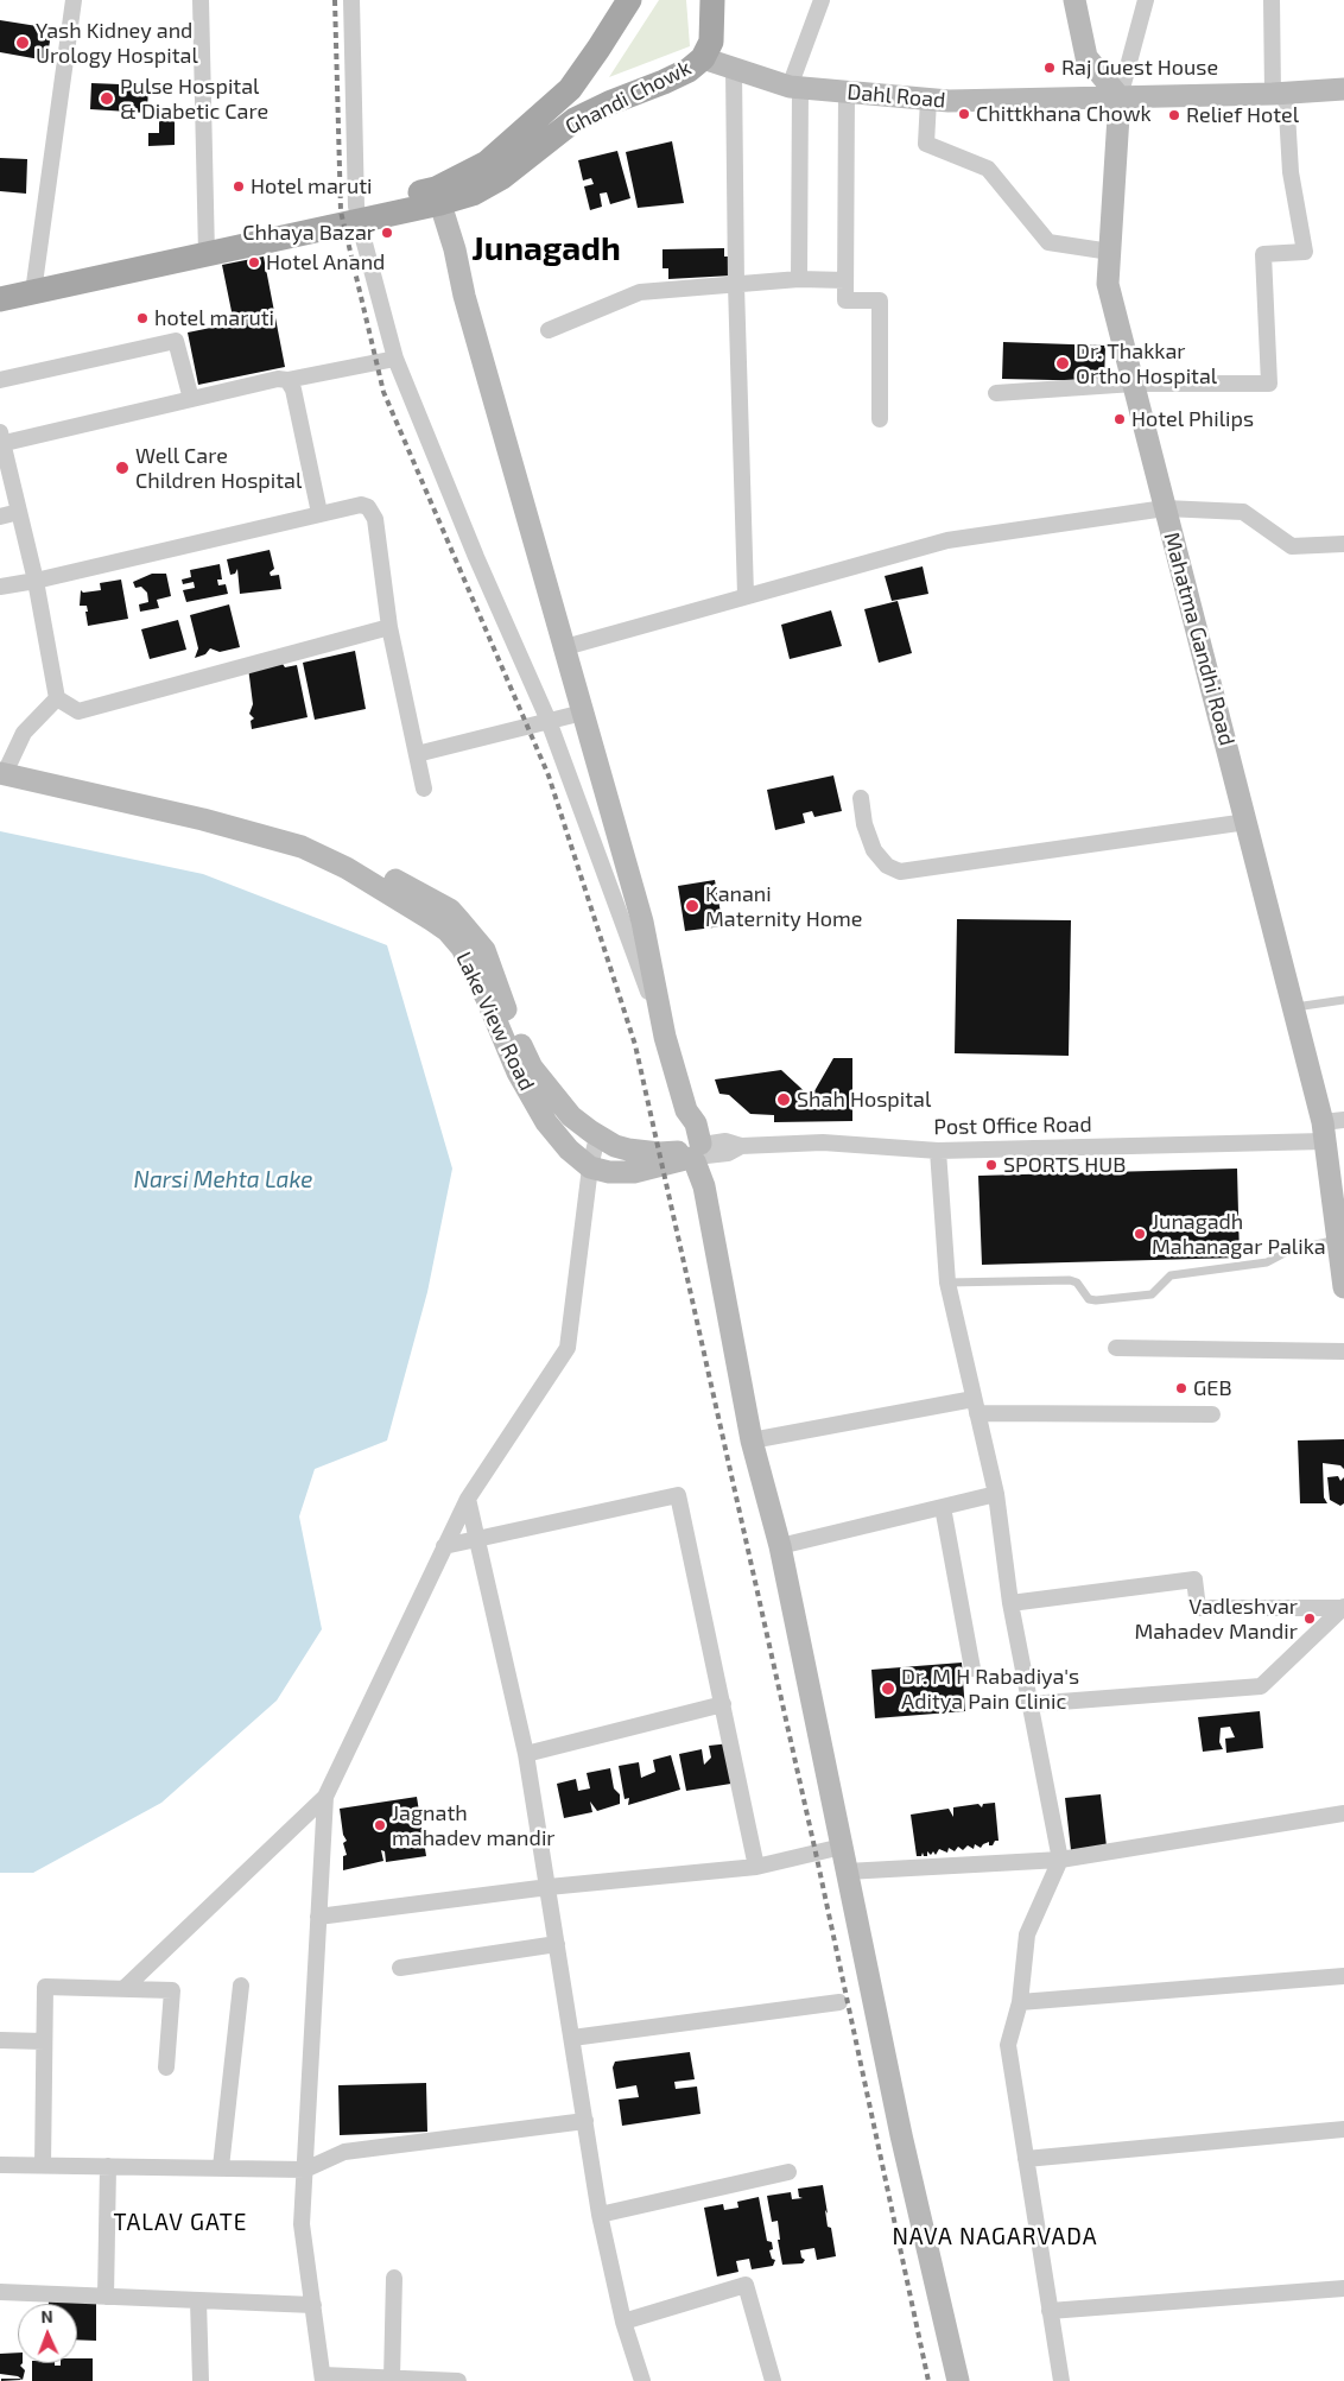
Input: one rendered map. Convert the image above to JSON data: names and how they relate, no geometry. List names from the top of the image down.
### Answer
{
  "streets": {
    "main road": [
      "Dahl Road",
      "Ghandi Chowk",
      "Mahatma Gandhi Road",
      "Lake View Road"
    ],
    "street": ["Post Office Road"]
  },
  "crossings": [
    ["Dahl Road", "Ghandi Chowk"],
    ["Dahl Road", "Mahatma Gandhi Road"],
    ["Mahatma Gandhi Road", "Post Office Road"]
  ],
  "districts": ["Junagadh", "TALAV GATE", "NAVA NAGARVADA"],
  "water": ["Narsi Mehta Lake"],
  "places": [
    "Yash Kidney and Urology Hospital",
    "Raj Guest House",
    "Pulse Hospital & Diabetic Care",
    "Chittkhana Chowk",
    "Relief Hotel",
    "Hotel maruti",
    "Chhaya Bazar",
    "Hotel Anand",
    "hotel maruti",
    "Dr. Thakkar Ortho Hospital",
    "Hotel Philips",
    "Well Care Children Hospital",
    "Kanani Maternity Home",
    "Shah Hospital",
    "SPORTS HUB",
    "Junagadh Mahanagar Palika",
    "GEB",
    "Vadleshvar Mahadev Mandir",
    "Dr. M H Rabadiya's Aditya Pain Clinic",
    "Jagnath mahadev mandir"
  ],
  "north": "top"
}
